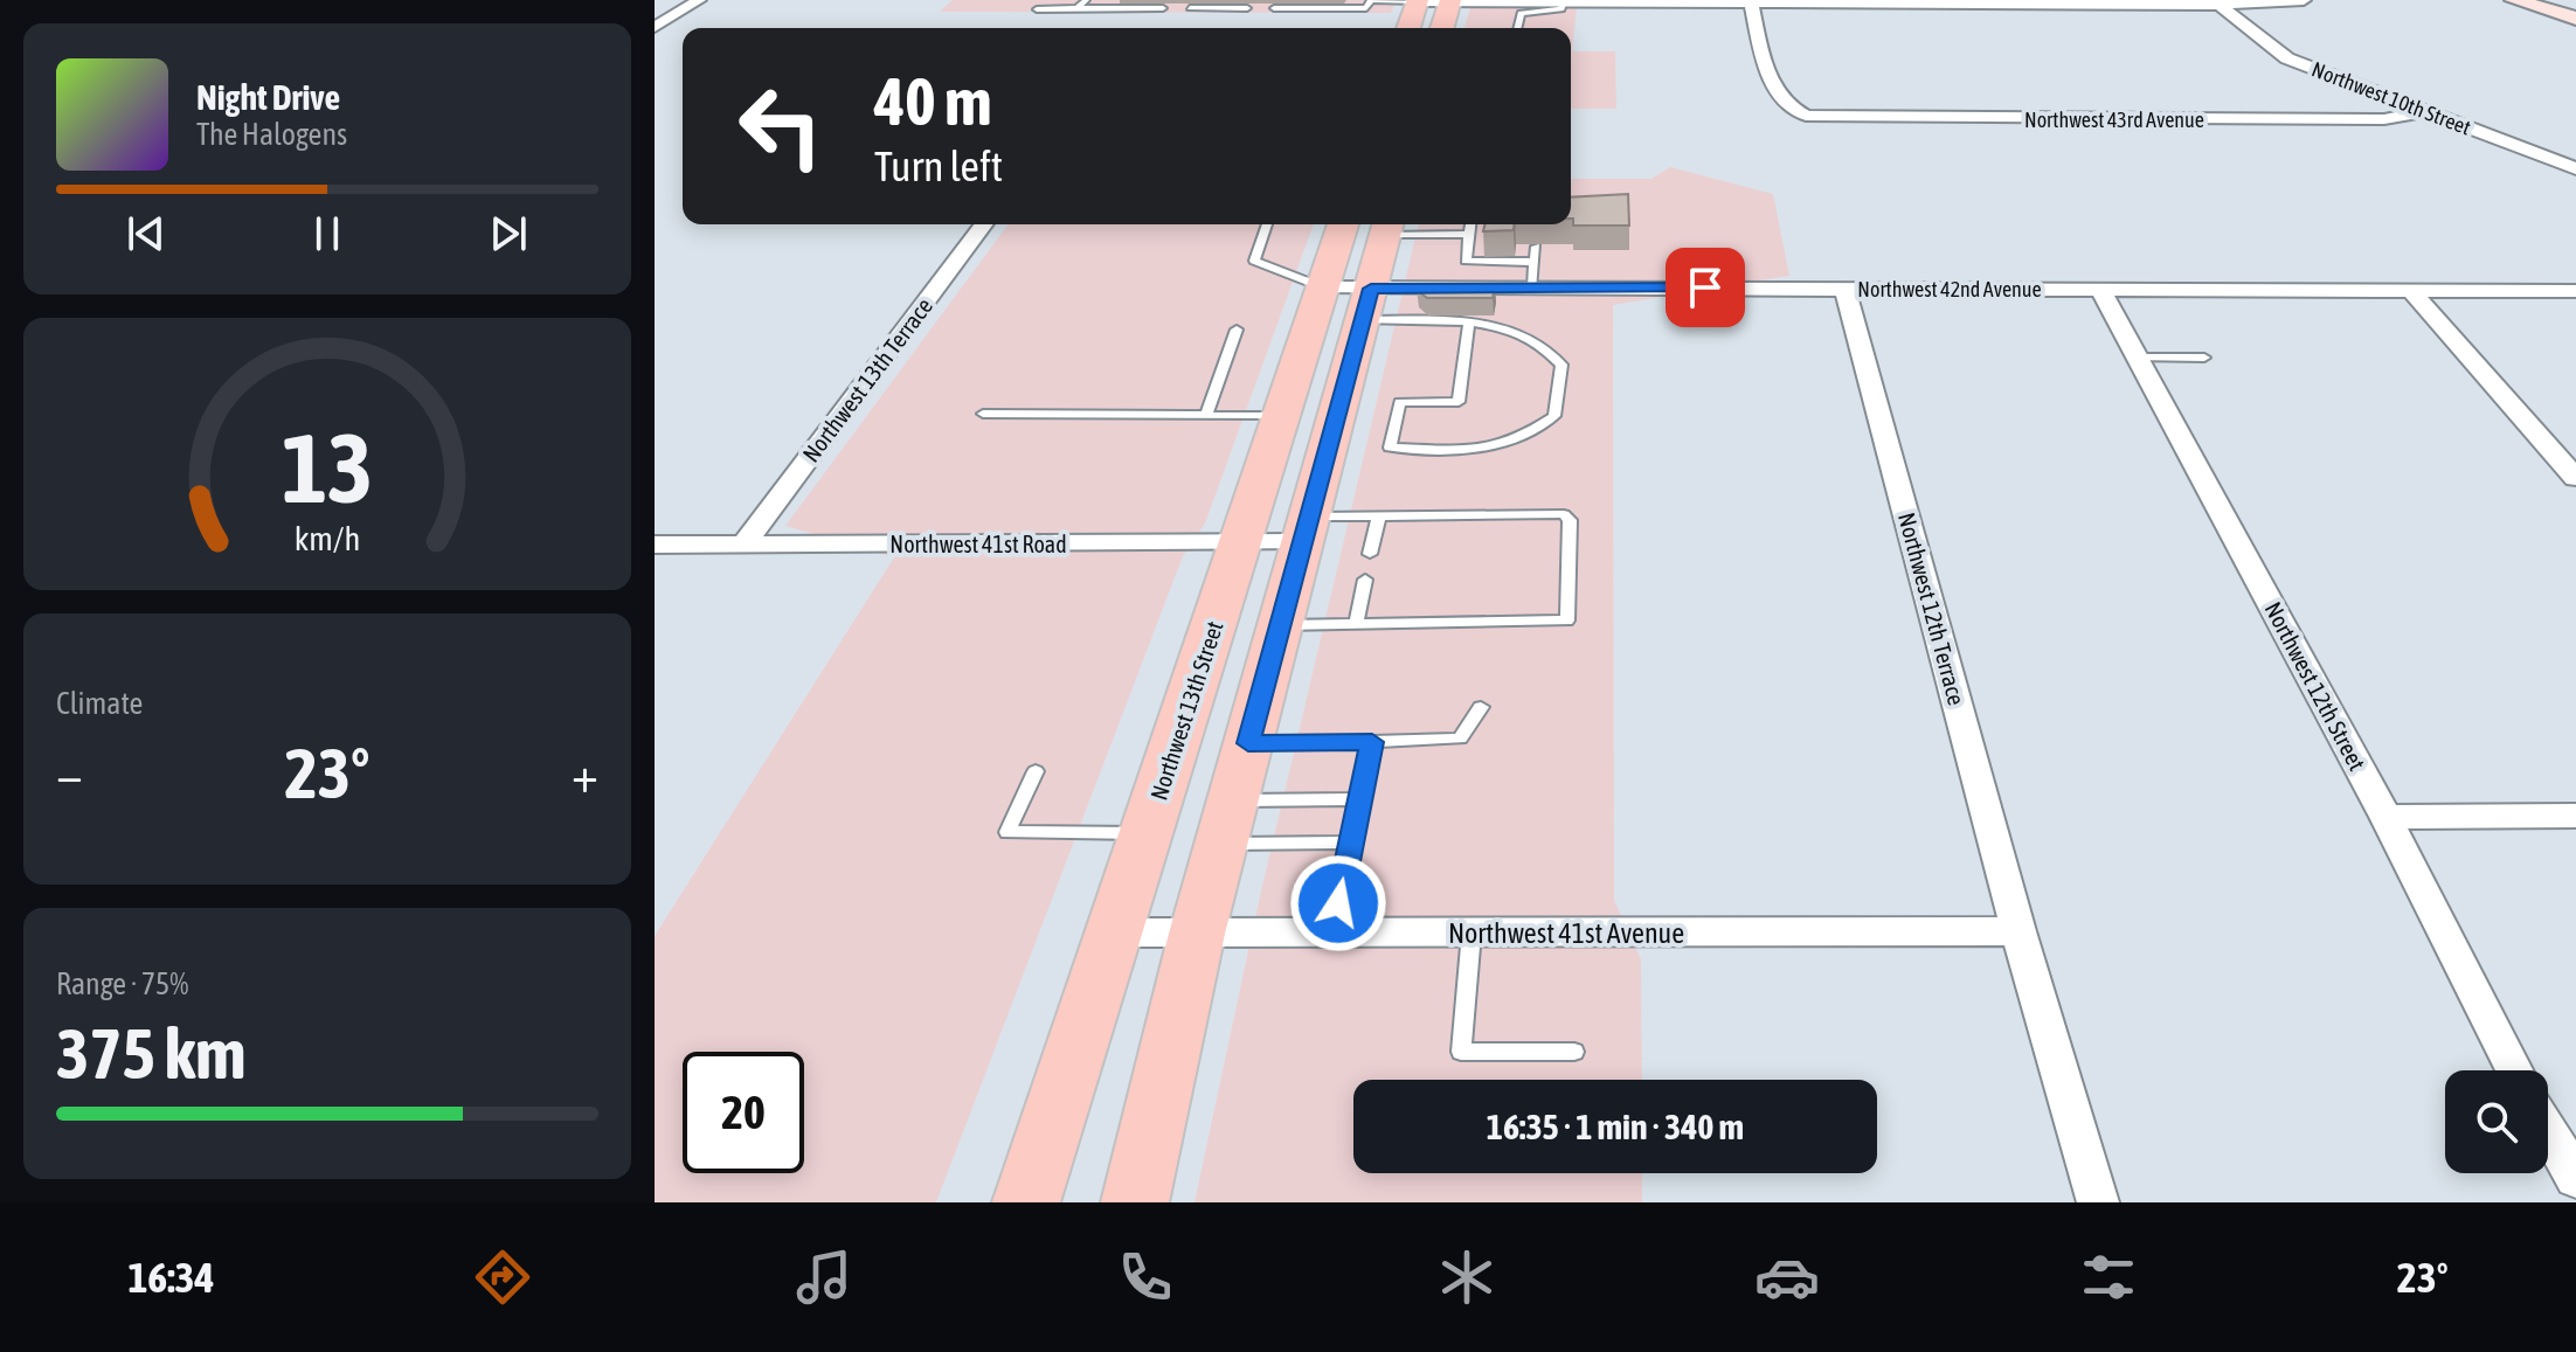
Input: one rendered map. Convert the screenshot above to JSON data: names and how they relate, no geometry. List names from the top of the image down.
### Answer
{
  "streets": {
    "main road": ["Northwest 13th Street"],
    "street": [
      "Northwest 10th Street",
      "Northwest 43rd Avenue",
      "Northwest 42nd Avenue",
      "Northwest 13th Terrace",
      "Northwest 41st Road",
      "Northwest 12th Terrace",
      "Northwest 12th Street",
      "Northwest 41st Avenue"
    ]
  },
  "crossings": [
    ["Northwest 10th Street", "Northwest 43rd Avenue"],
    ["Northwest 42nd Avenue", "Northwest 12th Terrace"],
    ["Northwest 42nd Avenue", "Northwest 12th Street"],
    ["Northwest 42nd Avenue", "Northwest 13th Street"],
    ["Northwest 13th Terrace", "Northwest 41st Road"],
    ["Northwest 41st Road", "Northwest 13th Street"],
    ["Northwest 12th Terrace", "Northwest 41st Avenue"],
    ["Northwest 13th Street", "Northwest 41st Avenue"]
  ],
  "page": {
    "turn": ["40 m", "Turn left"],
    "song": ["Night Drive", "The Halogens"],
    "tile": [
      "Climate",
      ["Range · 75%", "375 km"]
    ],
    "heat": ["−", "23°", "+"],
    "limit": "20",
    "trip": "16:35 · 1 min · 340 m",
    "tabs": ["16:34", "23°"],
    "gauge": ["13", "km/h"]
  }
}
